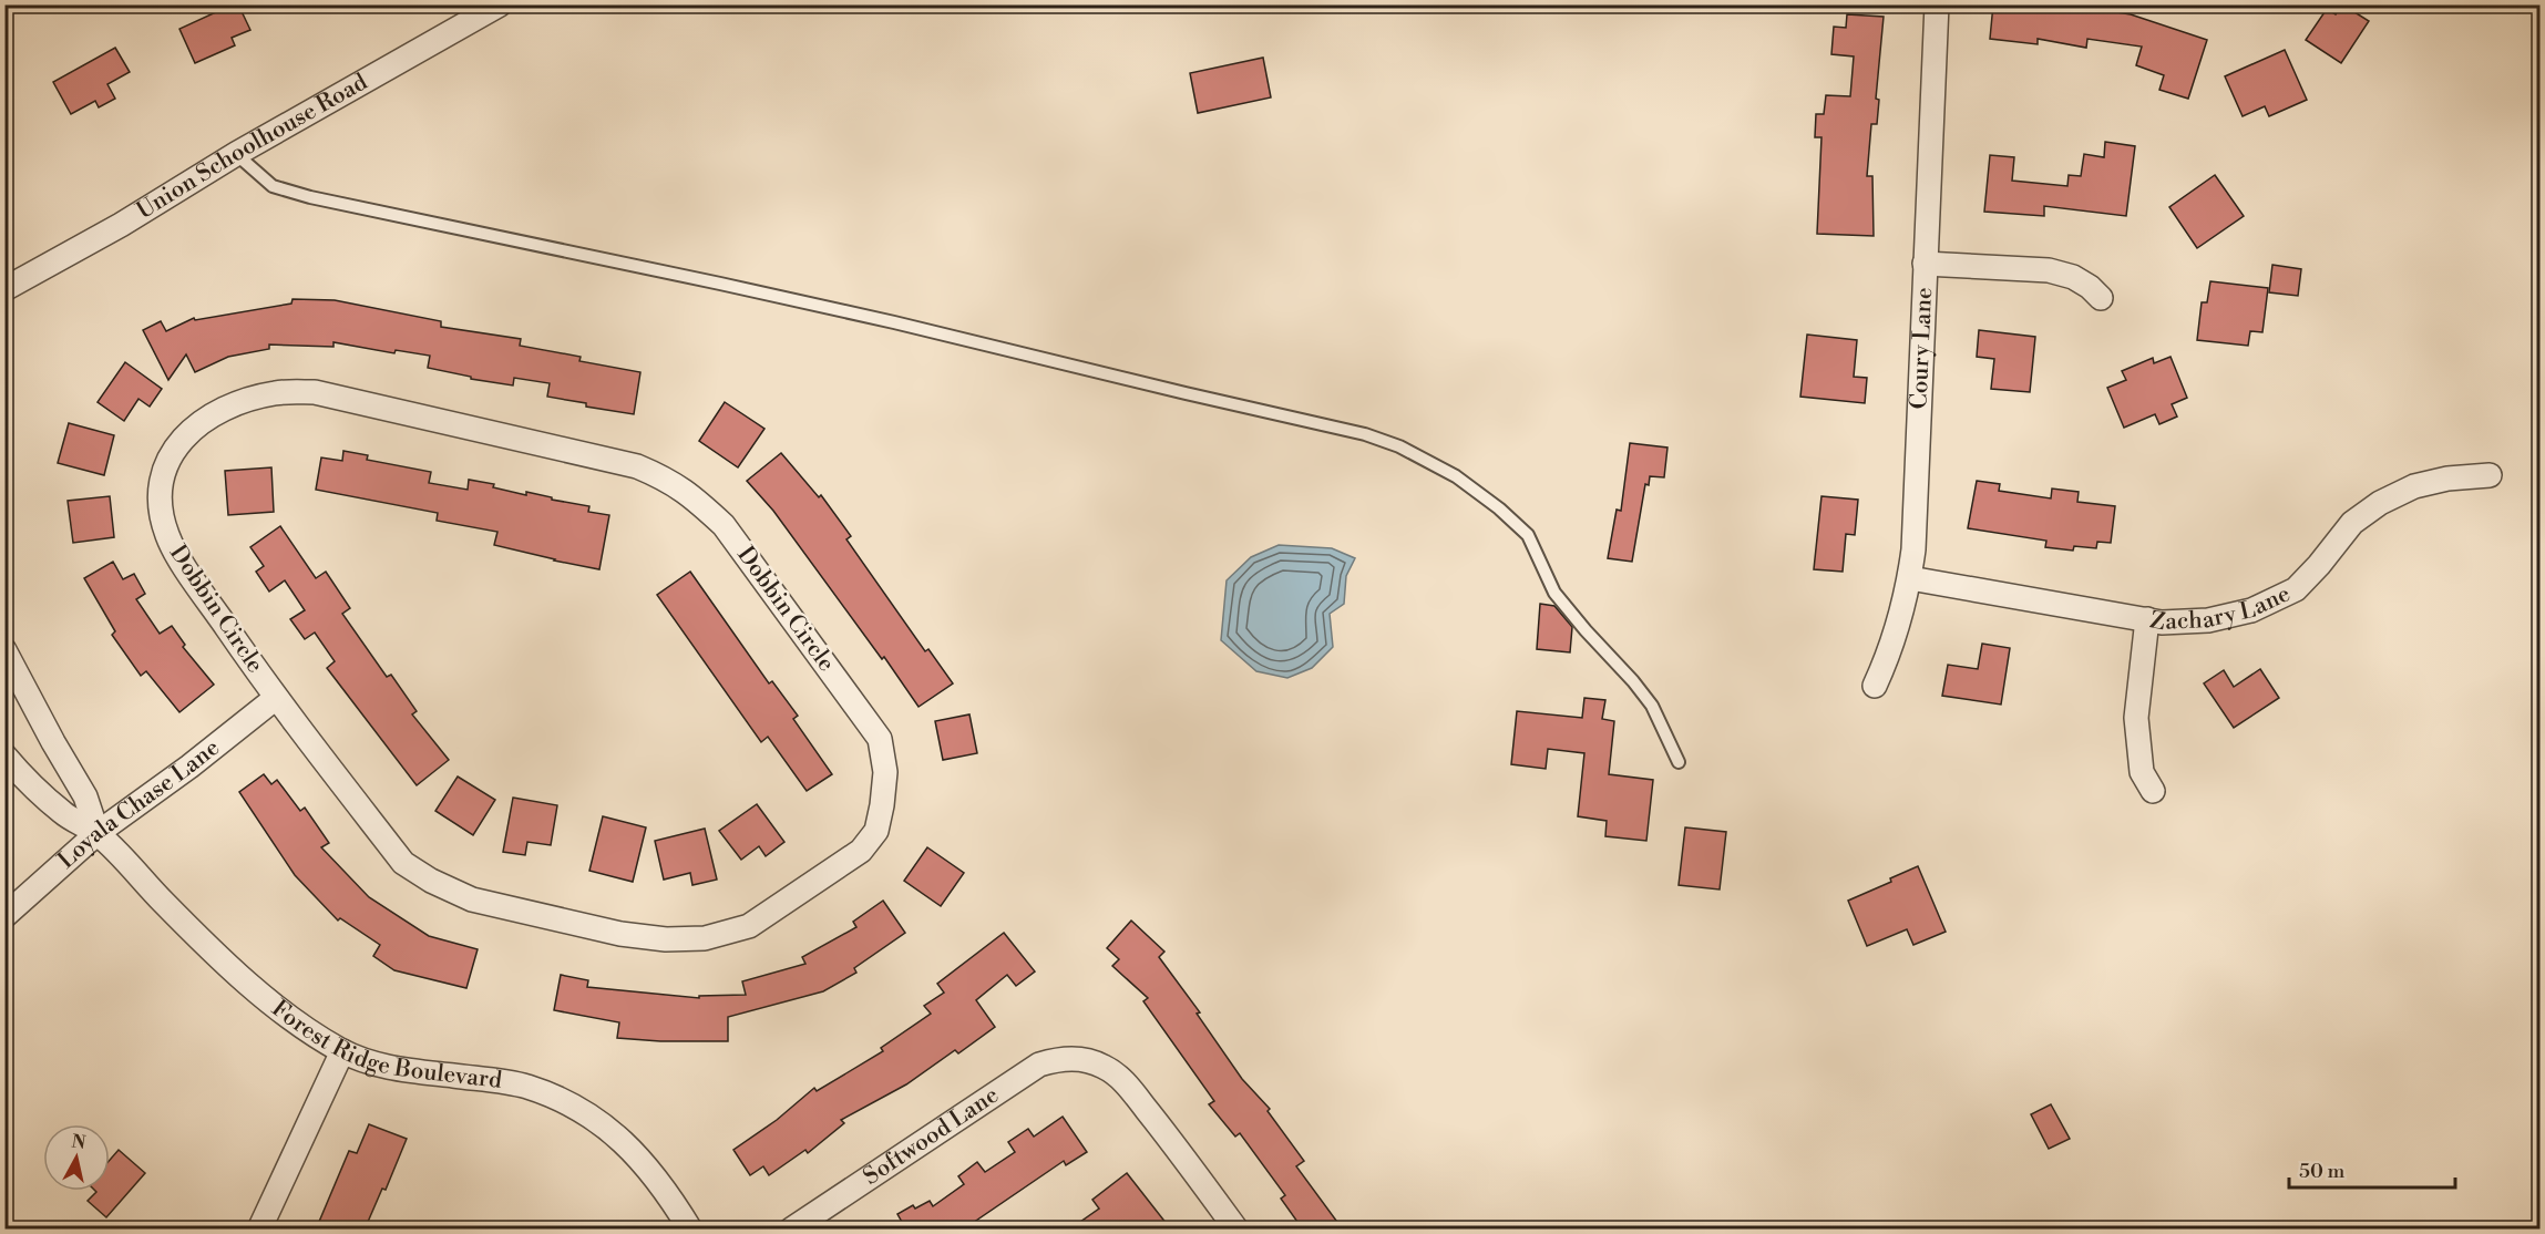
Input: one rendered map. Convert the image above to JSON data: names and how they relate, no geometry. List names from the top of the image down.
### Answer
{
  "streets": {
    "street": [
      "Union Schoolhouse Road",
      "Coury Lane",
      "Zachary Lane",
      "Dobbin Circle",
      "Loyala Chase Lane",
      "Forest Ridge Boulevard",
      "Softwood Lane"
    ]
  },
  "crossings": [
    ["Coury Lane", "Zachary Lane"],
    ["Dobbin Circle", "Loyala Chase Lane"],
    ["Loyala Chase Lane", "Forest Ridge Boulevard"]
  ],
  "scale_bar": "50 m",
  "north": "top"
}
